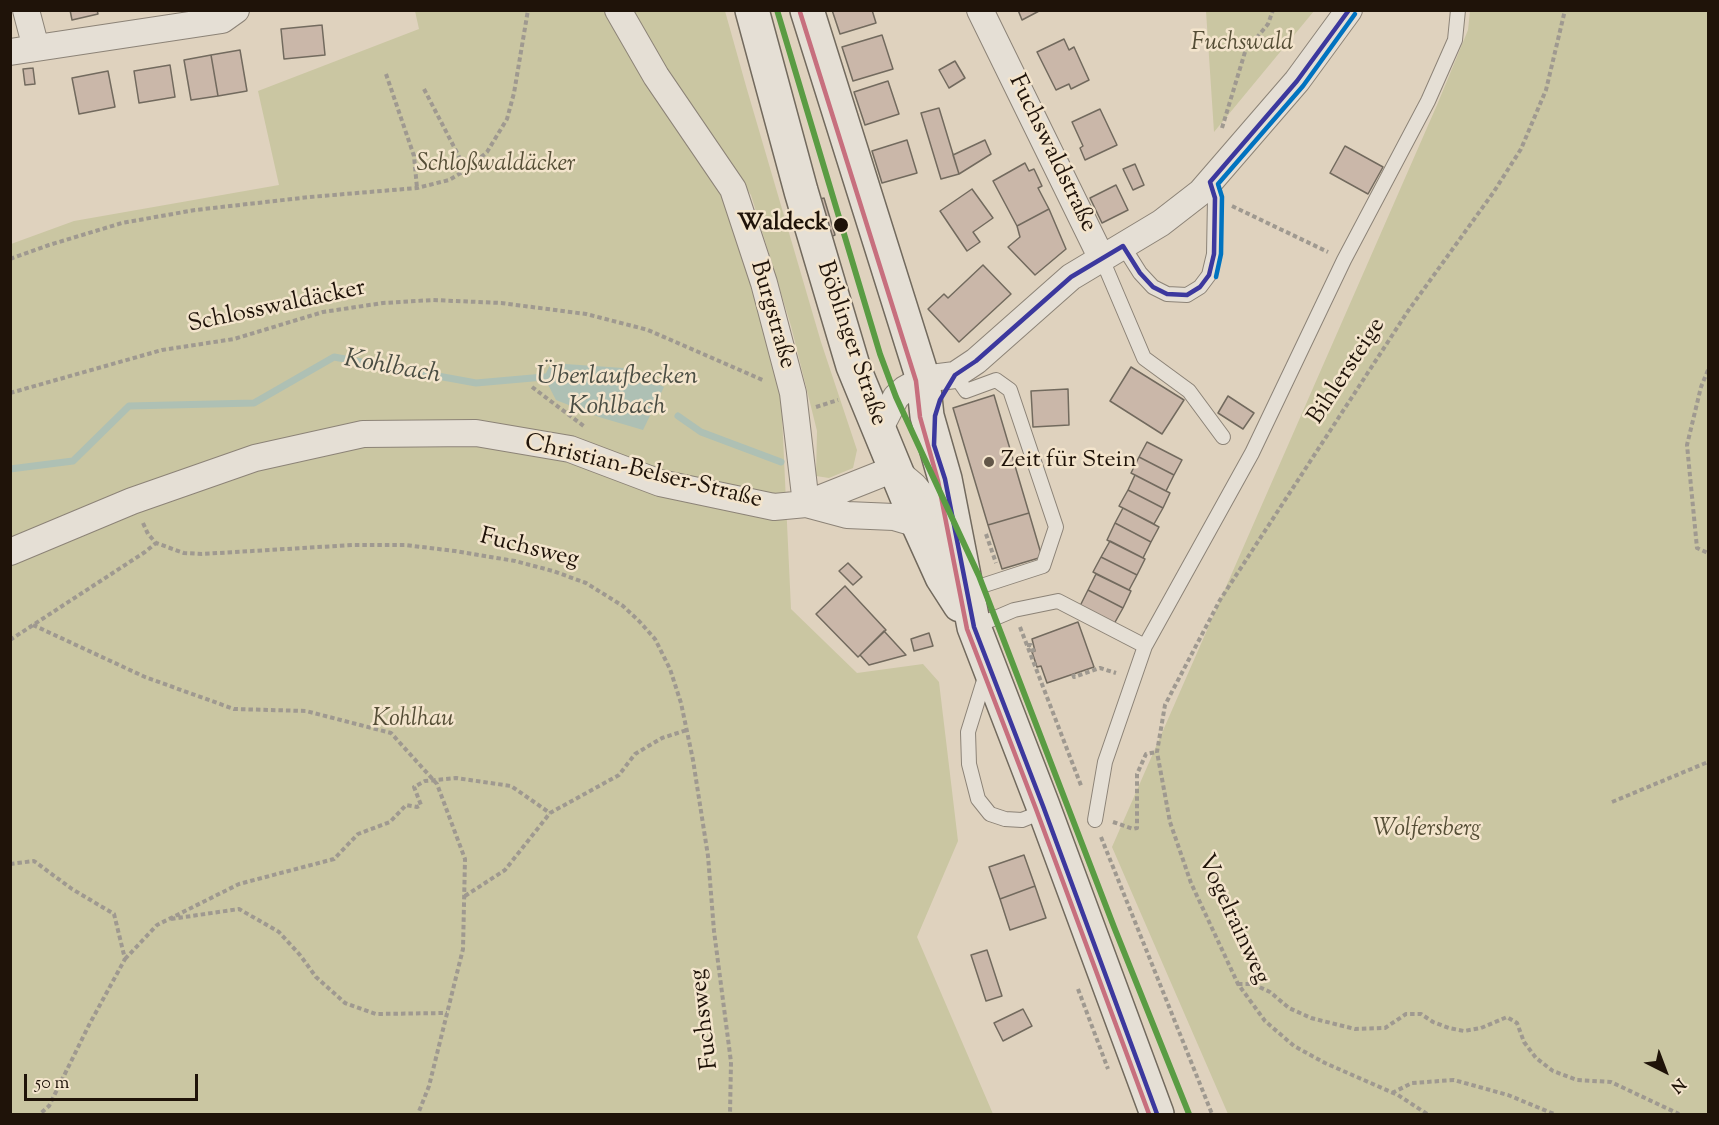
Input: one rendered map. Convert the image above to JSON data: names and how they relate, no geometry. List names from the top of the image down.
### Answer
{
  "streets": {
    "main road": ["Böblinger Straße"],
    "street": ["Fuchswaldstraße", "Burgstraße", "Christian-Belser-Straße"],
    "path": [
      "Schlosswaldäcker",
      "Bihlersteige",
      "Fuchsweg",
      "Vogelrainweg"
    ]
  },
  "crossings": [
    ["Schlosswaldäcker", "Burgstraße"],
    ["Burgstraße", "Christian-Belser-Straße"],
    ["Böblinger Straße", "Christian-Belser-Straße"],
    ["Bihlersteige", "Vogelrainweg"]
  ],
  "water": ["Kohlbach", "Überlaufbecken Kohlbach"],
  "parks": [
    "Fuchswald",
    "Schloßwaldäcker",
    "Kohlhau",
    "Wolfersberg"
  ],
  "places": ["Waldeck", "Zeit für Stein"],
  "scale_bar": "50 m",
  "north": "bottom right"
}
